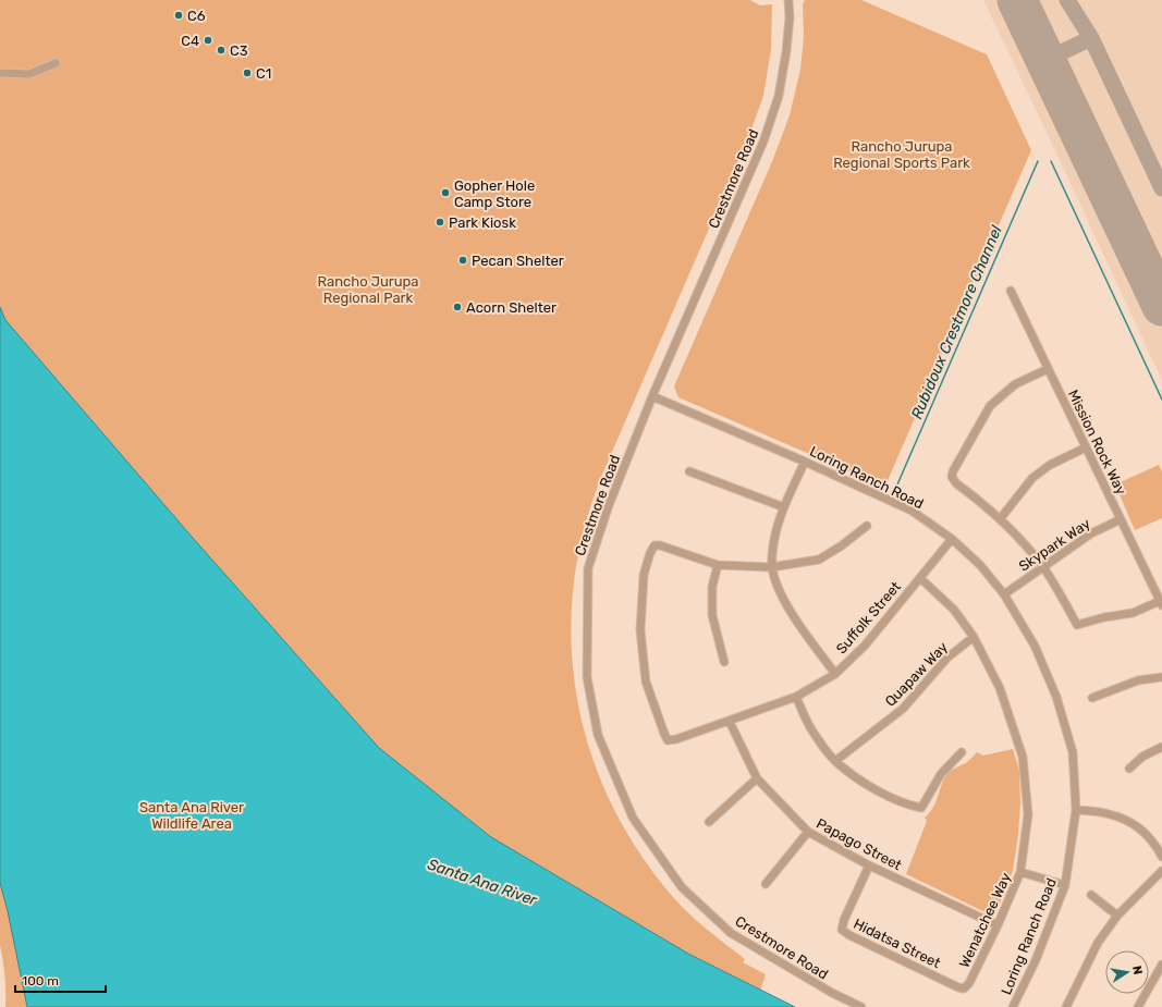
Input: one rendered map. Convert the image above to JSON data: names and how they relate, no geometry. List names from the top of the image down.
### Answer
{
  "streets": {
    "street": [
      "Crestmore Road",
      "Mission Rock Way",
      "Loring Ranch Road",
      "Skypark Way",
      "Suffolk Street",
      "Quapaw Way",
      "Papago Street",
      "Wenatchee Way",
      "Hidatsa Street"
    ]
  },
  "crossings": [
    ["Crestmore Road", "Loring Ranch Road"],
    ["Mission Rock Way", "Skypark Way"],
    ["Loring Ranch Road", "Skypark Way"],
    ["Loring Ranch Road", "Suffolk Street"],
    ["Suffolk Street", "Papago Street"],
    ["Suffolk Street", "Wenatchee Way"],
    ["Quapaw Way", "Wenatchee Way"],
    ["Papago Street", "Wenatchee Way"],
    ["Papago Street", "Hidatsa Street"],
    ["Wenatchee Way", "Hidatsa Street"]
  ],
  "water": ["Rubidoux Crestmore Channel", "Santa Ana River"],
  "parks": ["Rancho Jurupa Regional Sports Park", "Rancho Jurupa Regional Park", "Santa Ana River Wildlife Area"],
  "places": [
    "C6",
    "C4",
    "C3",
    "C1",
    "Gopher Hole Camp Store",
    "Park Kiosk",
    "Pecan Shelter",
    "Acorn Shelter"
  ],
  "scale_bar": "100 m",
  "north": "right"
}
